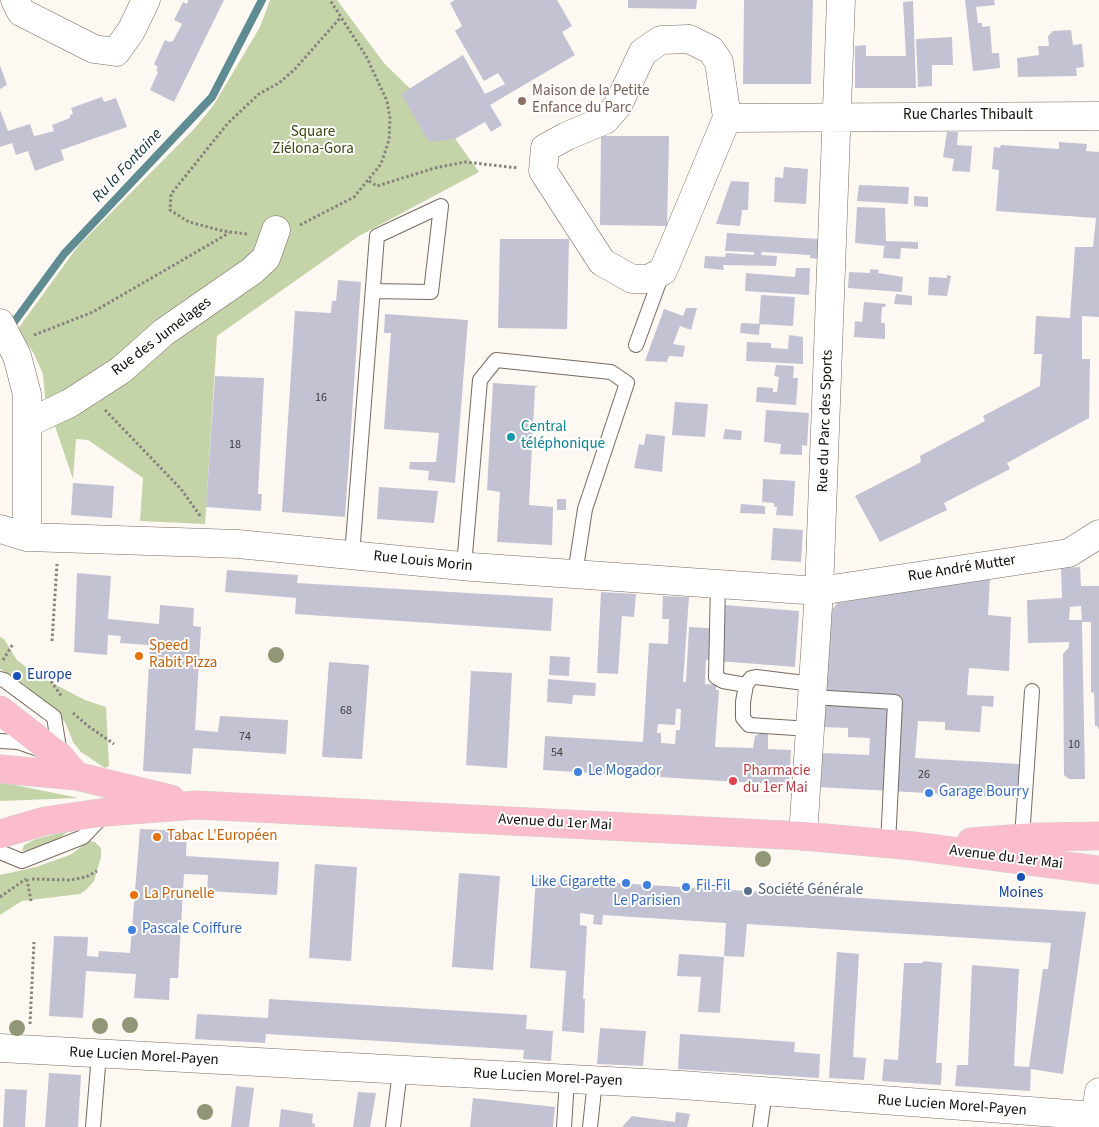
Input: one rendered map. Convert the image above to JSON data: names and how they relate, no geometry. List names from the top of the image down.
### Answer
{
  "streets": {
    "main road": ["Avenue du 1er Mai"],
    "street": [
      "Rue Charles Thibault",
      "Rue des Jumelages",
      "Rue du Parc des Sports",
      "Rue Louis Morin",
      "Rue André Mutter",
      "Rue Lucien Morel-Payen"
    ]
  },
  "crossings": [
    ["Rue Charles Thibault", "Rue du Parc des Sports"],
    ["Rue du Parc des Sports", "Rue Louis Morin"],
    ["Rue du Parc des Sports", "Rue André Mutter"],
    ["Rue du Parc des Sports", "Avenue du 1er Mai"],
    ["Rue Louis Morin", "Rue André Mutter"]
  ],
  "water": ["Ru la Fontaine"],
  "parks": ["Square Ziélona-Gora"],
  "places": [
    "Maison de la Petite Enfance du Parc",
    "Central téléphonique",
    "Speed Rabit Pizza",
    "Europe",
    "Le Mogador",
    "Pharmacie du 1er Mai",
    "Garage Bourry",
    "Tabac L'Européen",
    "Moines",
    "Like Cigarette",
    "Le Parisien",
    "Fil-Fil",
    "Société Générale",
    "La Prunelle",
    "Pascale Coiffure"
  ],
  "house_numbers": [
    "16",
    "18",
    "68",
    "74",
    "10",
    "54",
    "26"
  ]
}
